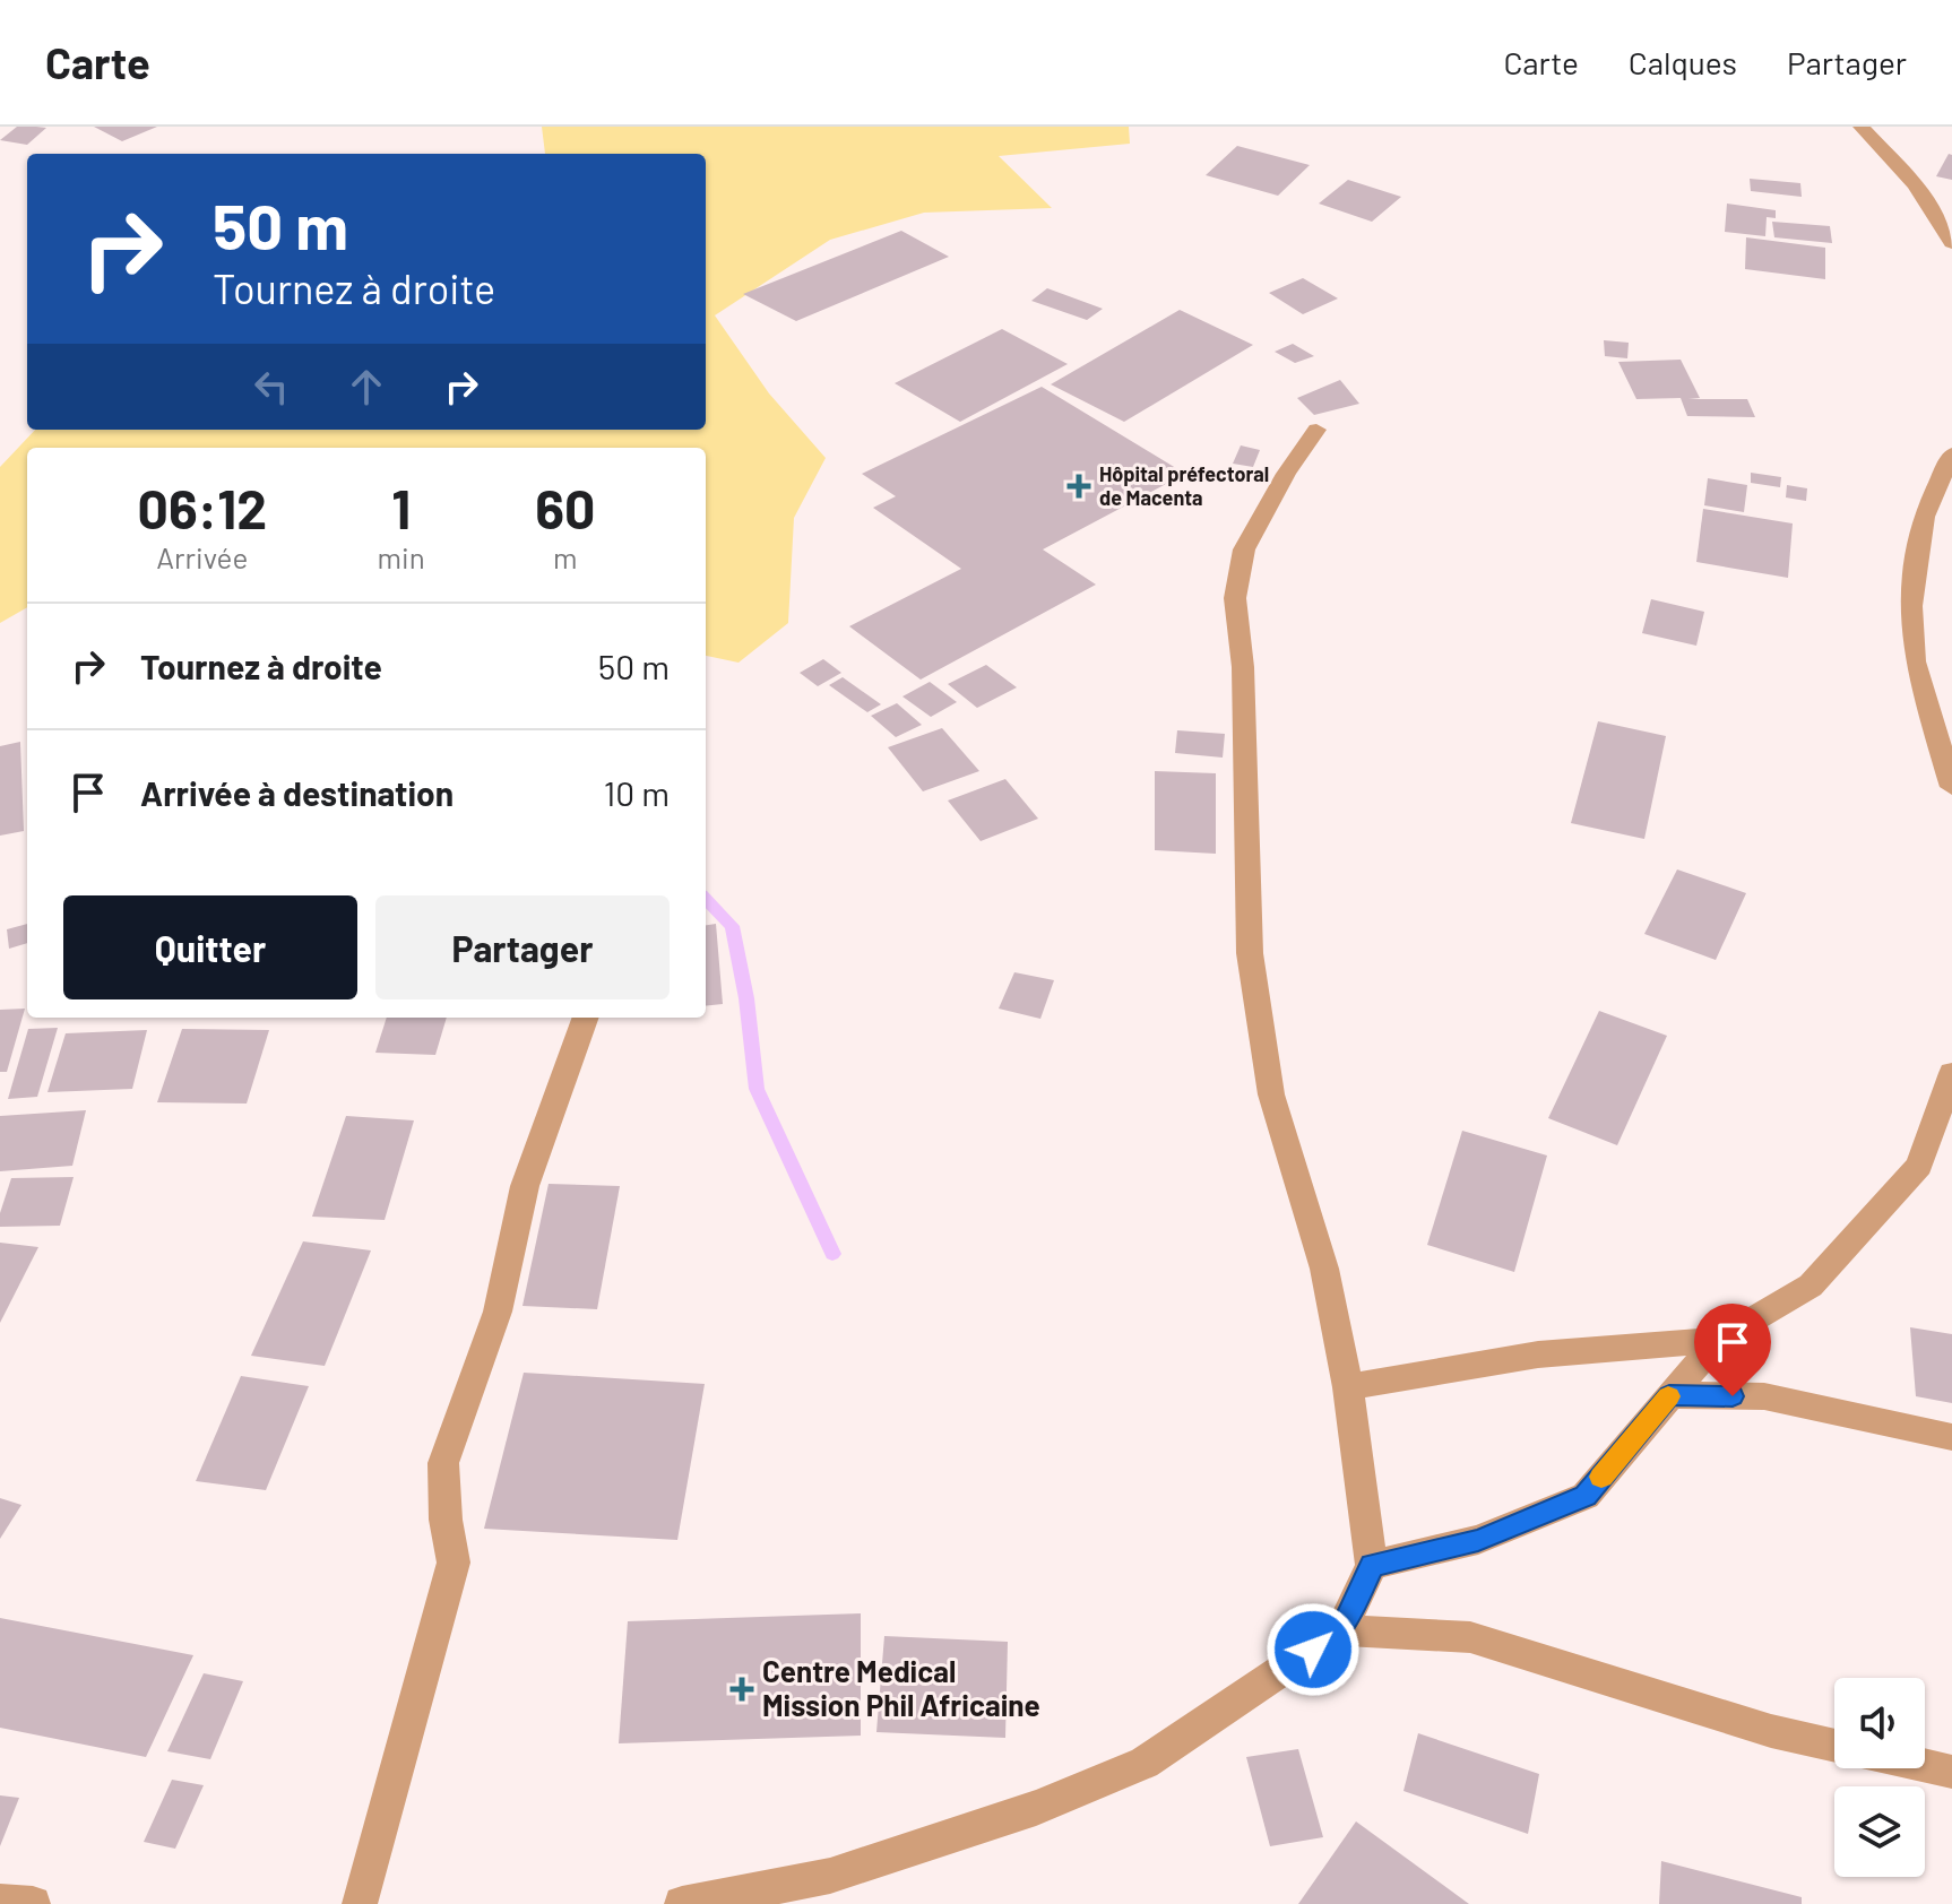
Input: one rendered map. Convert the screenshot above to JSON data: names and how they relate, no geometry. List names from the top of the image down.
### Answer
{
  "places": {
    "health": ["Hôpital préfectoral de Macenta", "Centre Medical Mission Phil Africaine"]
  },
  "page": {
    "header": "Carte",
    "nav": ["Carte", "Calques", "Partager"],
    "turn": ["50 m", "Tournez à droite"],
    "eta": [
      "06:12",
      "Arrivée",
      "1",
      "min",
      "60",
      "m"
    ],
    "list": [
      {
        "name": "Tournez à droite",
        "value": "50 m"
      },
      {
        "name": "Arrivée à destination",
        "value": "10 m"
      }
    ],
    "buttons": ["Quitter", "Partager"]
  }
}
